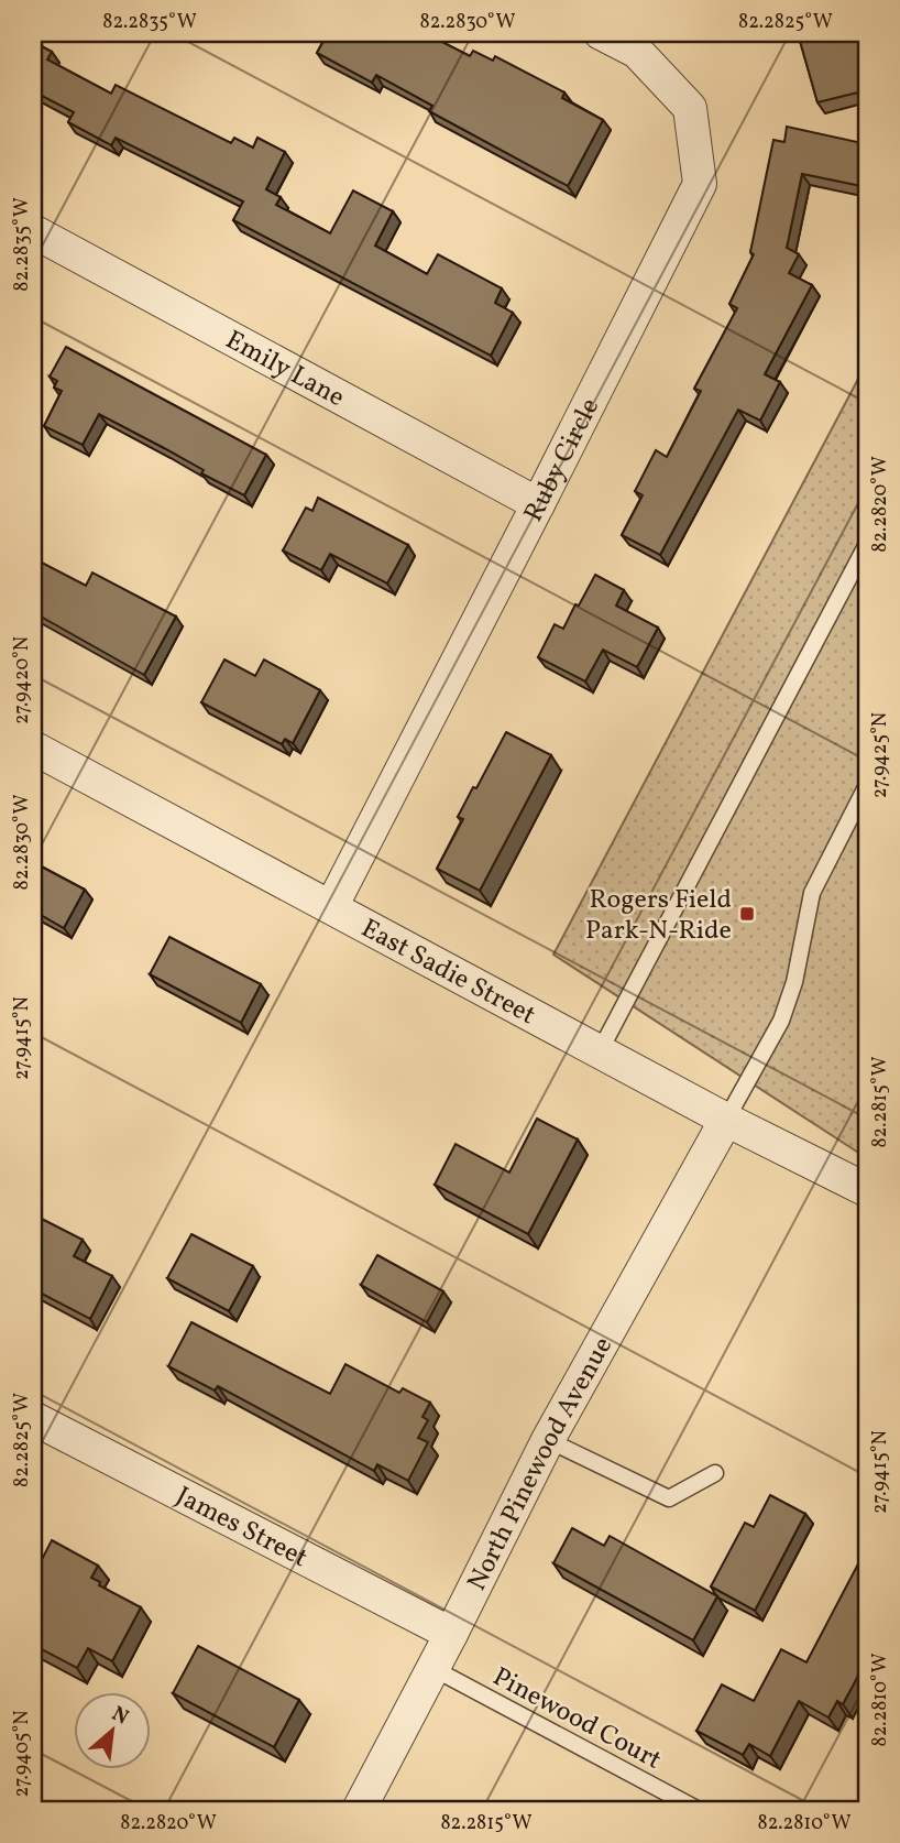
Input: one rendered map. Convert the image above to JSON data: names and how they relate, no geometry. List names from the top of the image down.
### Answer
{
  "streets": {
    "street": [
      "Emily Lane",
      "Ruby Circle",
      "East Sadie Street",
      "North Pinewood Avenue",
      "James Street"
    ],
    "lane": ["Pinewood Court"]
  },
  "crossings": [
    ["Emily Lane", "Ruby Circle"],
    ["Ruby Circle", "East Sadie Street"],
    ["East Sadie Street", "North Pinewood Avenue"],
    ["North Pinewood Avenue", "James Street"],
    ["North Pinewood Avenue", "Pinewood Court"]
  ],
  "places": {
    "transit": ["Rogers Field Park-N-Ride"]
  },
  "north": "top right",
  "coordinates": [
    "82.2835°W",
    "82.2830°W",
    "82.2825°W",
    "82.2820°W",
    "27.9420°N",
    "27.9425°N",
    "27.9415°N",
    "82.2815°W",
    "82.2810°W",
    "27.9405°N"
  ]
}
